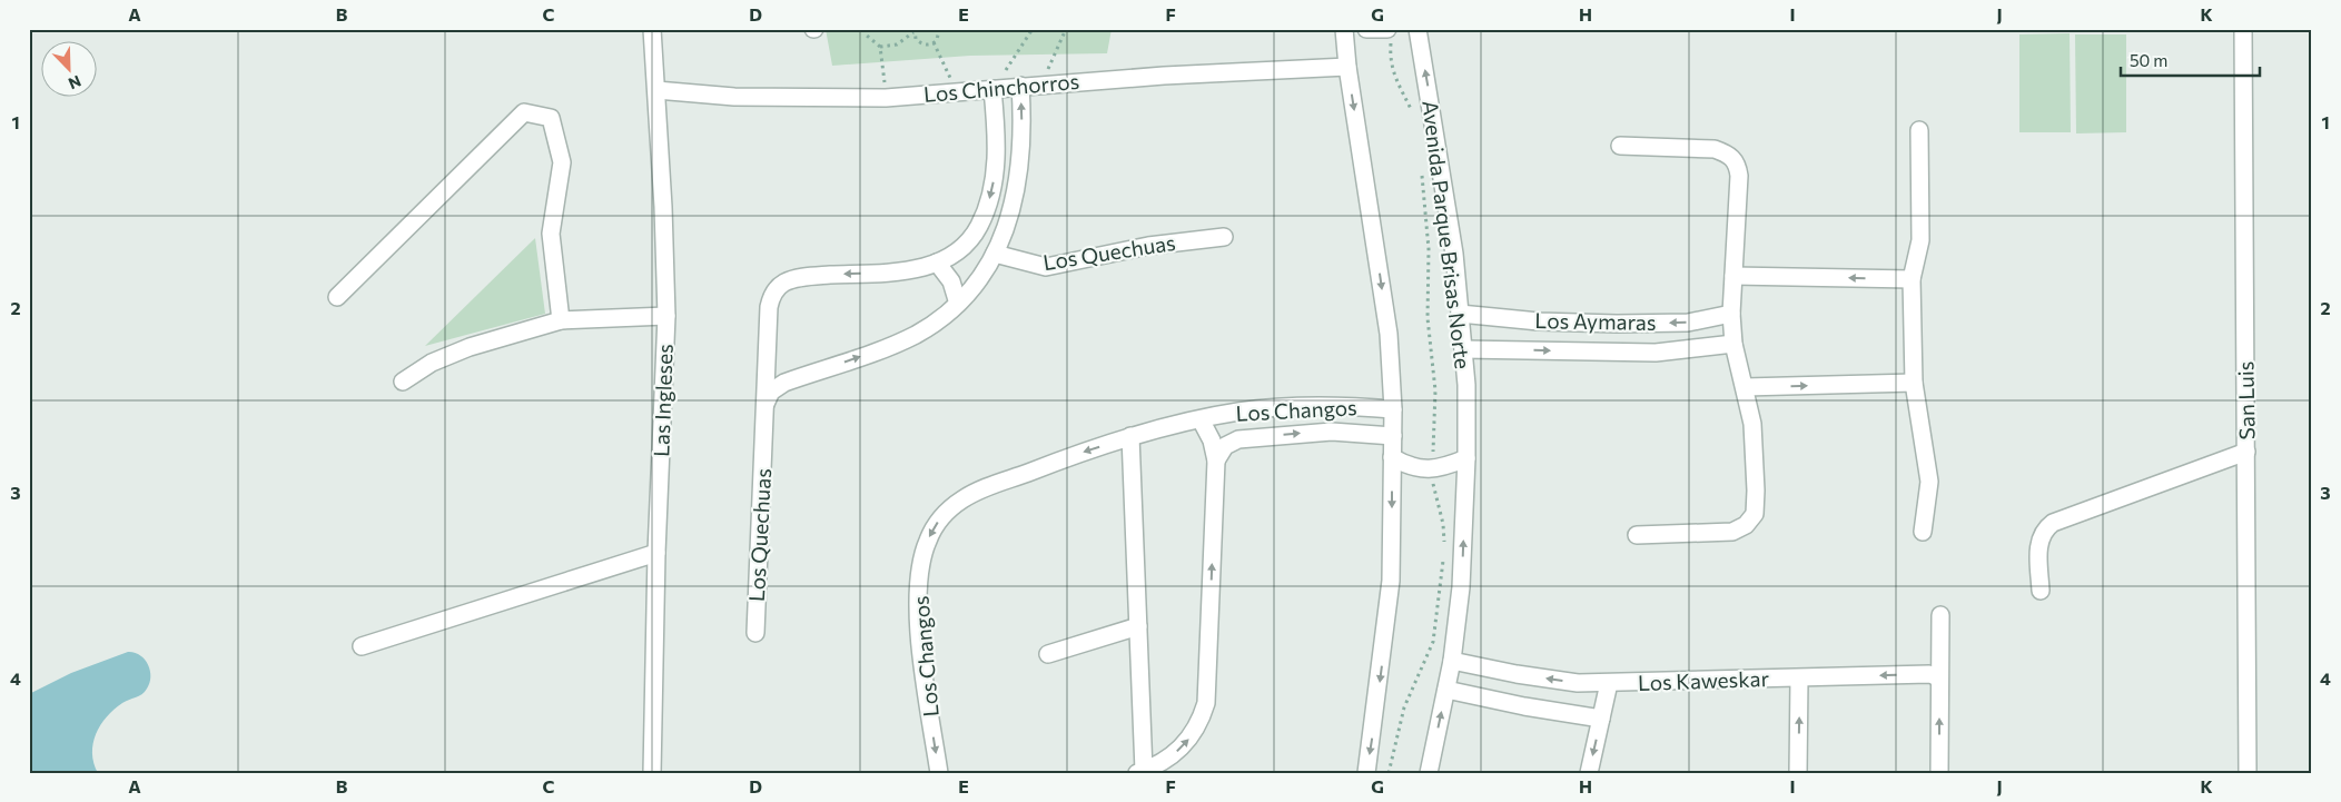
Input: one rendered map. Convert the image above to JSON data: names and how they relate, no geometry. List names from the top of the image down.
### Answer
{
  "streets": {
    "street": [
      "Los Chinchorros",
      "Avenida Parque Brisas Norte",
      "Los Quechuas",
      "Los Aymaras",
      "Las Ingleses",
      "San Luis",
      "Los Changos",
      "Los Kaweskar"
    ]
  },
  "crossings": [
    ["Los Chinchorros", "Los Quechuas"],
    ["Los Chinchorros", "Las Ingleses"],
    ["Avenida Parque Brisas Norte", "Los Aymaras"],
    ["Avenida Parque Brisas Norte", "Los Kaweskar"]
  ],
  "scale_bar": "50 m",
  "north": "bottom right",
  "grid": {
    "columns": [
      "A",
      "B",
      "C",
      "D",
      "E",
      "F",
      "G",
      "H",
      "I",
      "J",
      "K"
    ],
    "rows": [
      "1",
      "2",
      "3",
      "4"
    ]
  }
}
